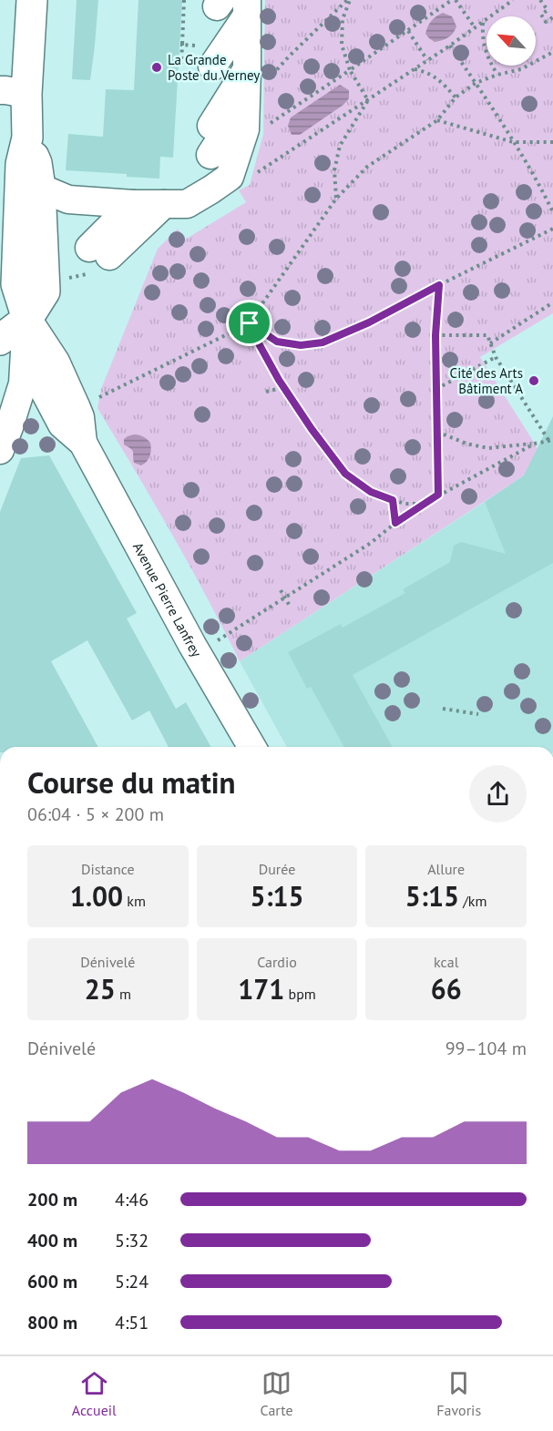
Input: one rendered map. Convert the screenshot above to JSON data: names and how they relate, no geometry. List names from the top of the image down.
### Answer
{
  "streets": {
    "street": ["Avenue Pierre Lanfrey"]
  },
  "places": ["La Grande Poste du Verney", "Cité des Arts Bâtiment A"],
  "north": "top left",
  "page": {
    "heading": ["Course du matin", "06:04 · 5 × 200 m"],
    "stats": [
      ["Distance", "1.00 km"],
      ["Durée", "5:15"],
      ["Allure", "5:15 /km"],
      ["Dénivelé", "25 m"],
      ["Cardio", "171 bpm"],
      ["kcal", "66"]
    ],
    "chart": ["Dénivelé", "99–104 m"],
    "list": [
      {
        "name": "200 m",
        "note": "4:46"
      },
      {
        "name": "400 m",
        "note": "5:32"
      },
      {
        "name": "600 m",
        "note": "5:24"
      },
      {
        "name": "800 m",
        "note": "4:51"
      }
    ],
    "tabs": ["Accueil", "Carte", "Favoris"]
  }
}
